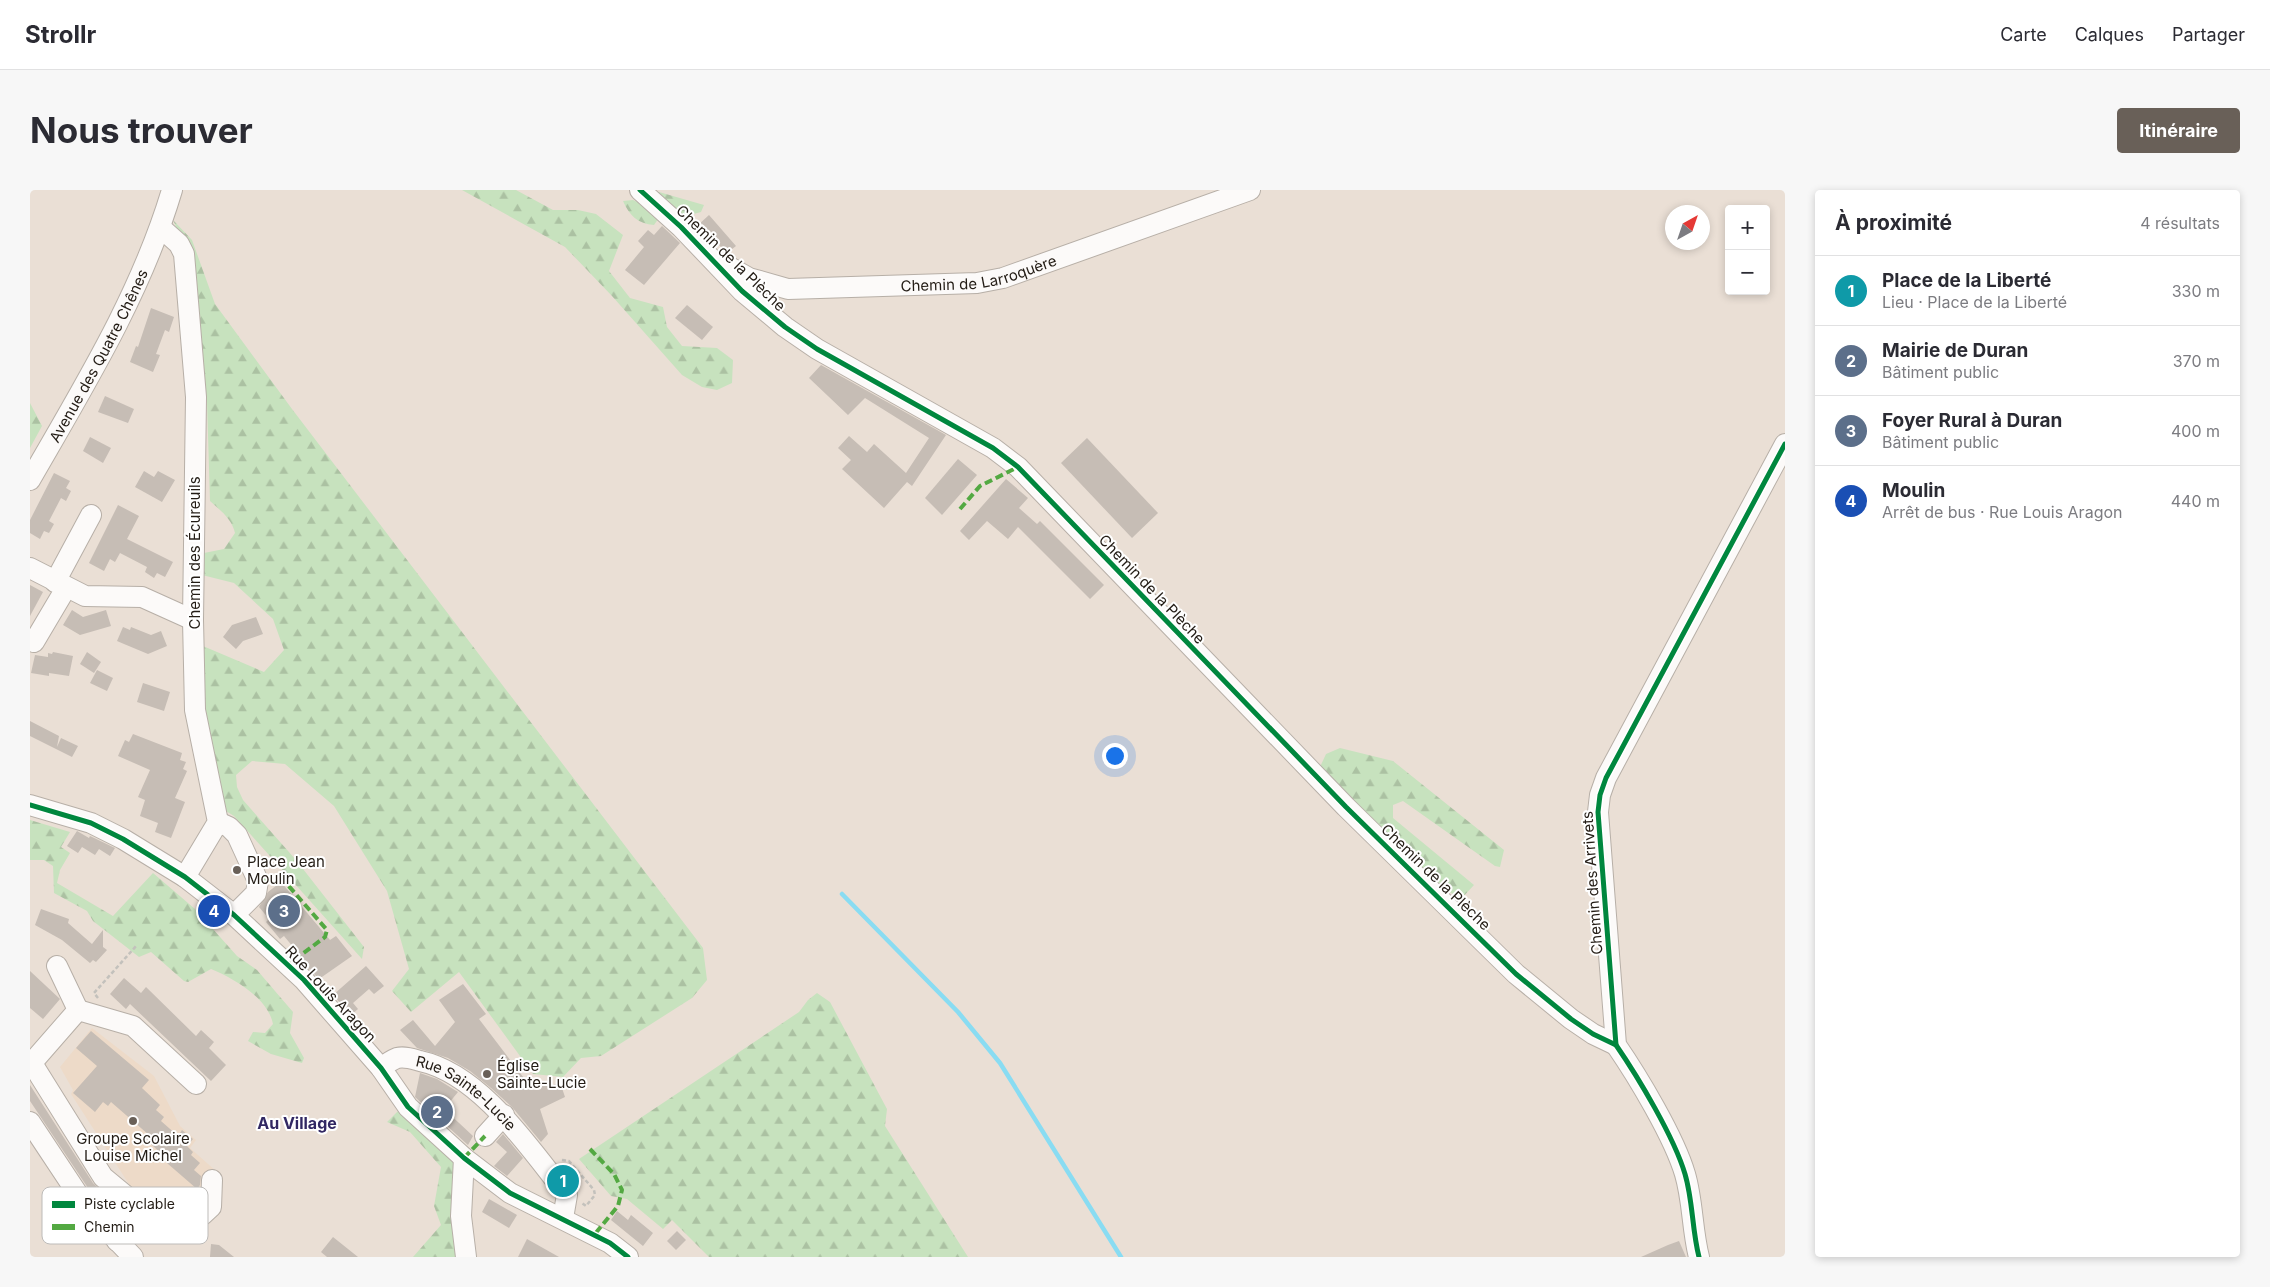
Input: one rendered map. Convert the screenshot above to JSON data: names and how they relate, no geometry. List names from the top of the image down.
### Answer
{
  "streets": {
    "street": [
      "Chemin de la Plèche",
      "Chemin de Larroquère",
      "Avenue des Quatre Chênes",
      "Chemin des Écureuils",
      "Chemin des Arrivets",
      "Rue Louis Aragon",
      "Rue Sainte-Lucie"
    ]
  },
  "crossings": [
    ["Chemin de la Plèche", "Chemin de Larroquère"],
    ["Chemin de la Plèche", "Chemin des Arrivets"],
    ["Avenue des Quatre Chênes", "Chemin des Écureuils"],
    ["Rue Louis Aragon", "Rue Sainte-Lucie"]
  ],
  "districts": ["Au Village"],
  "places": ["Place Jean Moulin", "Église Sainte-Lucie", "Groupe Scolaire Louise Michel"],
  "legend": ["Piste cyclable", "Chemin"],
  "north": "top right",
  "page": {
    "header": "Strollr",
    "nav": ["Carte", "Calques", "Partager"],
    "buttons": "Itinéraire",
    "title": "Nous trouver",
    "heading": ["À proximité", "4 résultats"],
    "map_buttons": ["+", "−"],
    "list": [
      {
        "mark": "1",
        "name": "Place de la Liberté",
        "note": "Lieu · Place de la Liberté",
        "value": "330 m"
      },
      {
        "mark": "2",
        "name": "Mairie de Duran",
        "note": "Bâtiment public",
        "value": "370 m"
      },
      {
        "mark": "3",
        "name": "Foyer Rural à Duran",
        "note": "Bâtiment public",
        "value": "400 m"
      },
      {
        "mark": "4",
        "name": "Moulin",
        "note": "Arrêt de bus · Rue Louis Aragon",
        "value": "440 m"
      }
    ],
    "pins": [
      "3",
      "4",
      "2",
      "1"
    ]
  }
}
